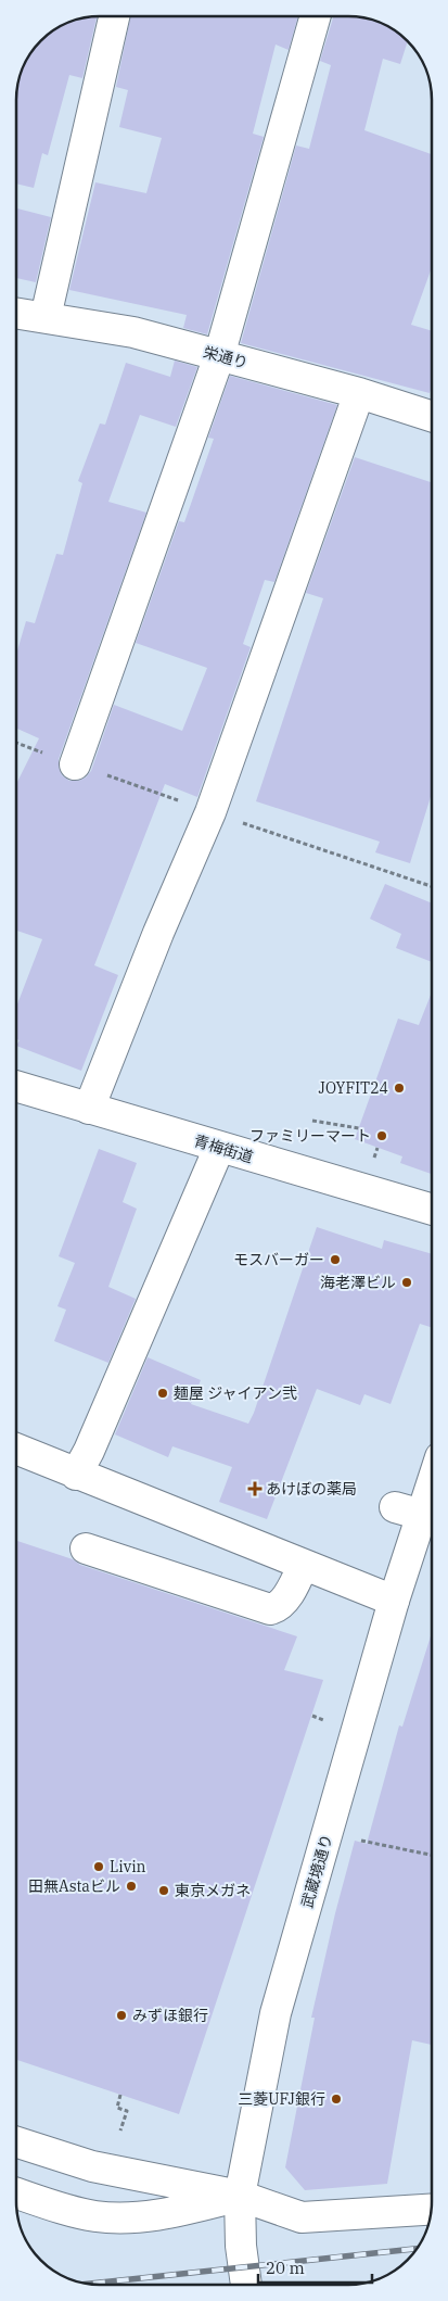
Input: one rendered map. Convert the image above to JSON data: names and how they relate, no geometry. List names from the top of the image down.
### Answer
{
  "streets": {
    "street": ["栄通り", "青梅街道", "武蔵境通り"]
  },
  "places": {
    "other": [
      "JOYFIT24",
      "ファミリーマート",
      "モスバーガー",
      "海老澤ビル",
      "麺屋 ジャイアン弐",
      "Livin",
      "田無Astaビル",
      "東京メガネ",
      "みずほ銀行",
      "三菱UFJ銀行"
    ],
    "health": ["あけぼの薬局"]
  },
  "scale_bar": "20 m"
}
